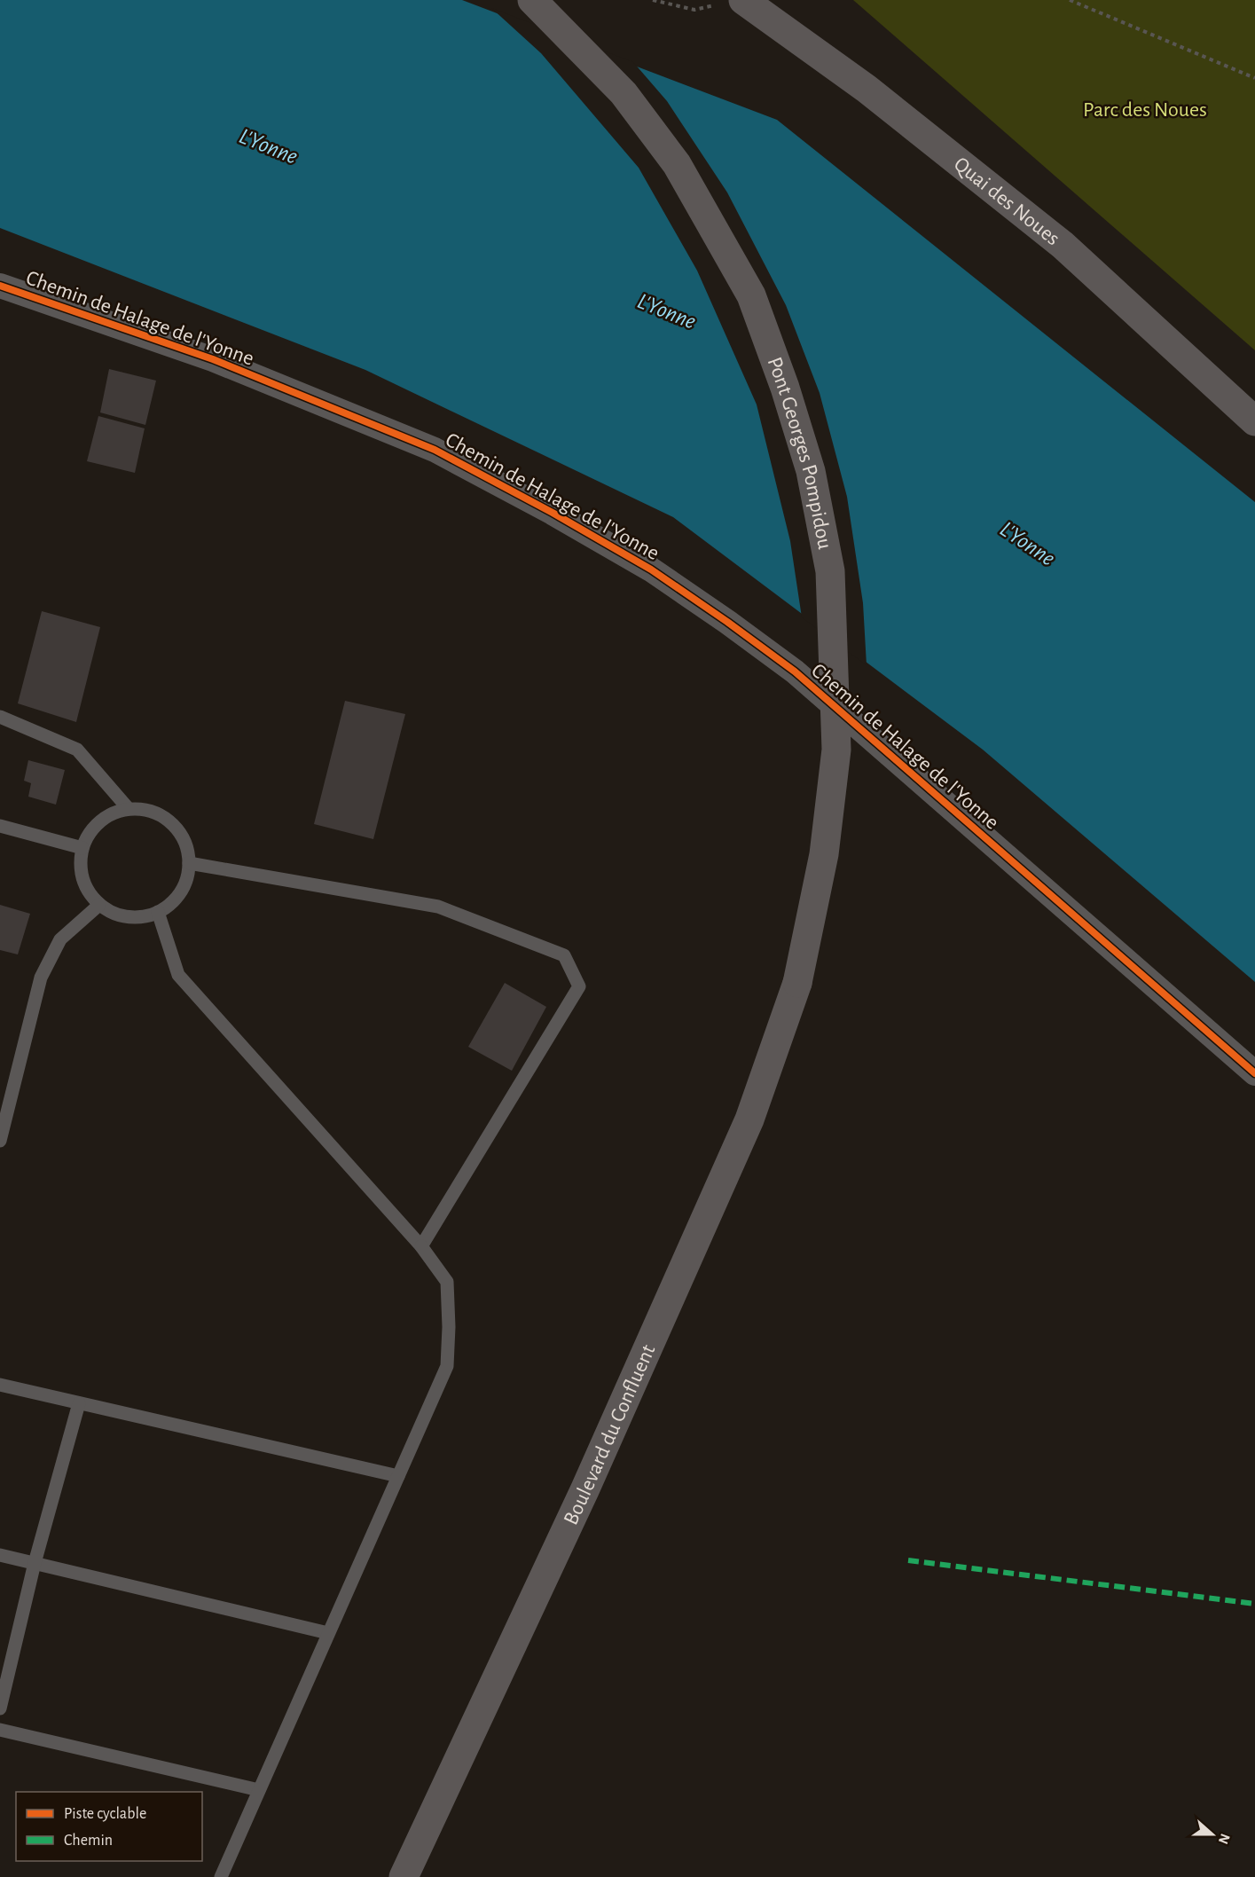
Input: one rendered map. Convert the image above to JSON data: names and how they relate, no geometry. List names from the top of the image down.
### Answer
{
  "streets": {
    "main road": ["Quai des Noues", "Pont Georges Pompidou", "Boulevard du Confluent"],
    "street": ["Chemin de Halage de l'Yonne"]
  },
  "crossings": [
    ["Pont Georges Pompidou", "Boulevard du Confluent"]
  ],
  "water": ["L'Yonne"],
  "parks": ["Parc des Noues"],
  "legend": ["Piste cyclable", "Chemin"],
  "north": "right"
}
